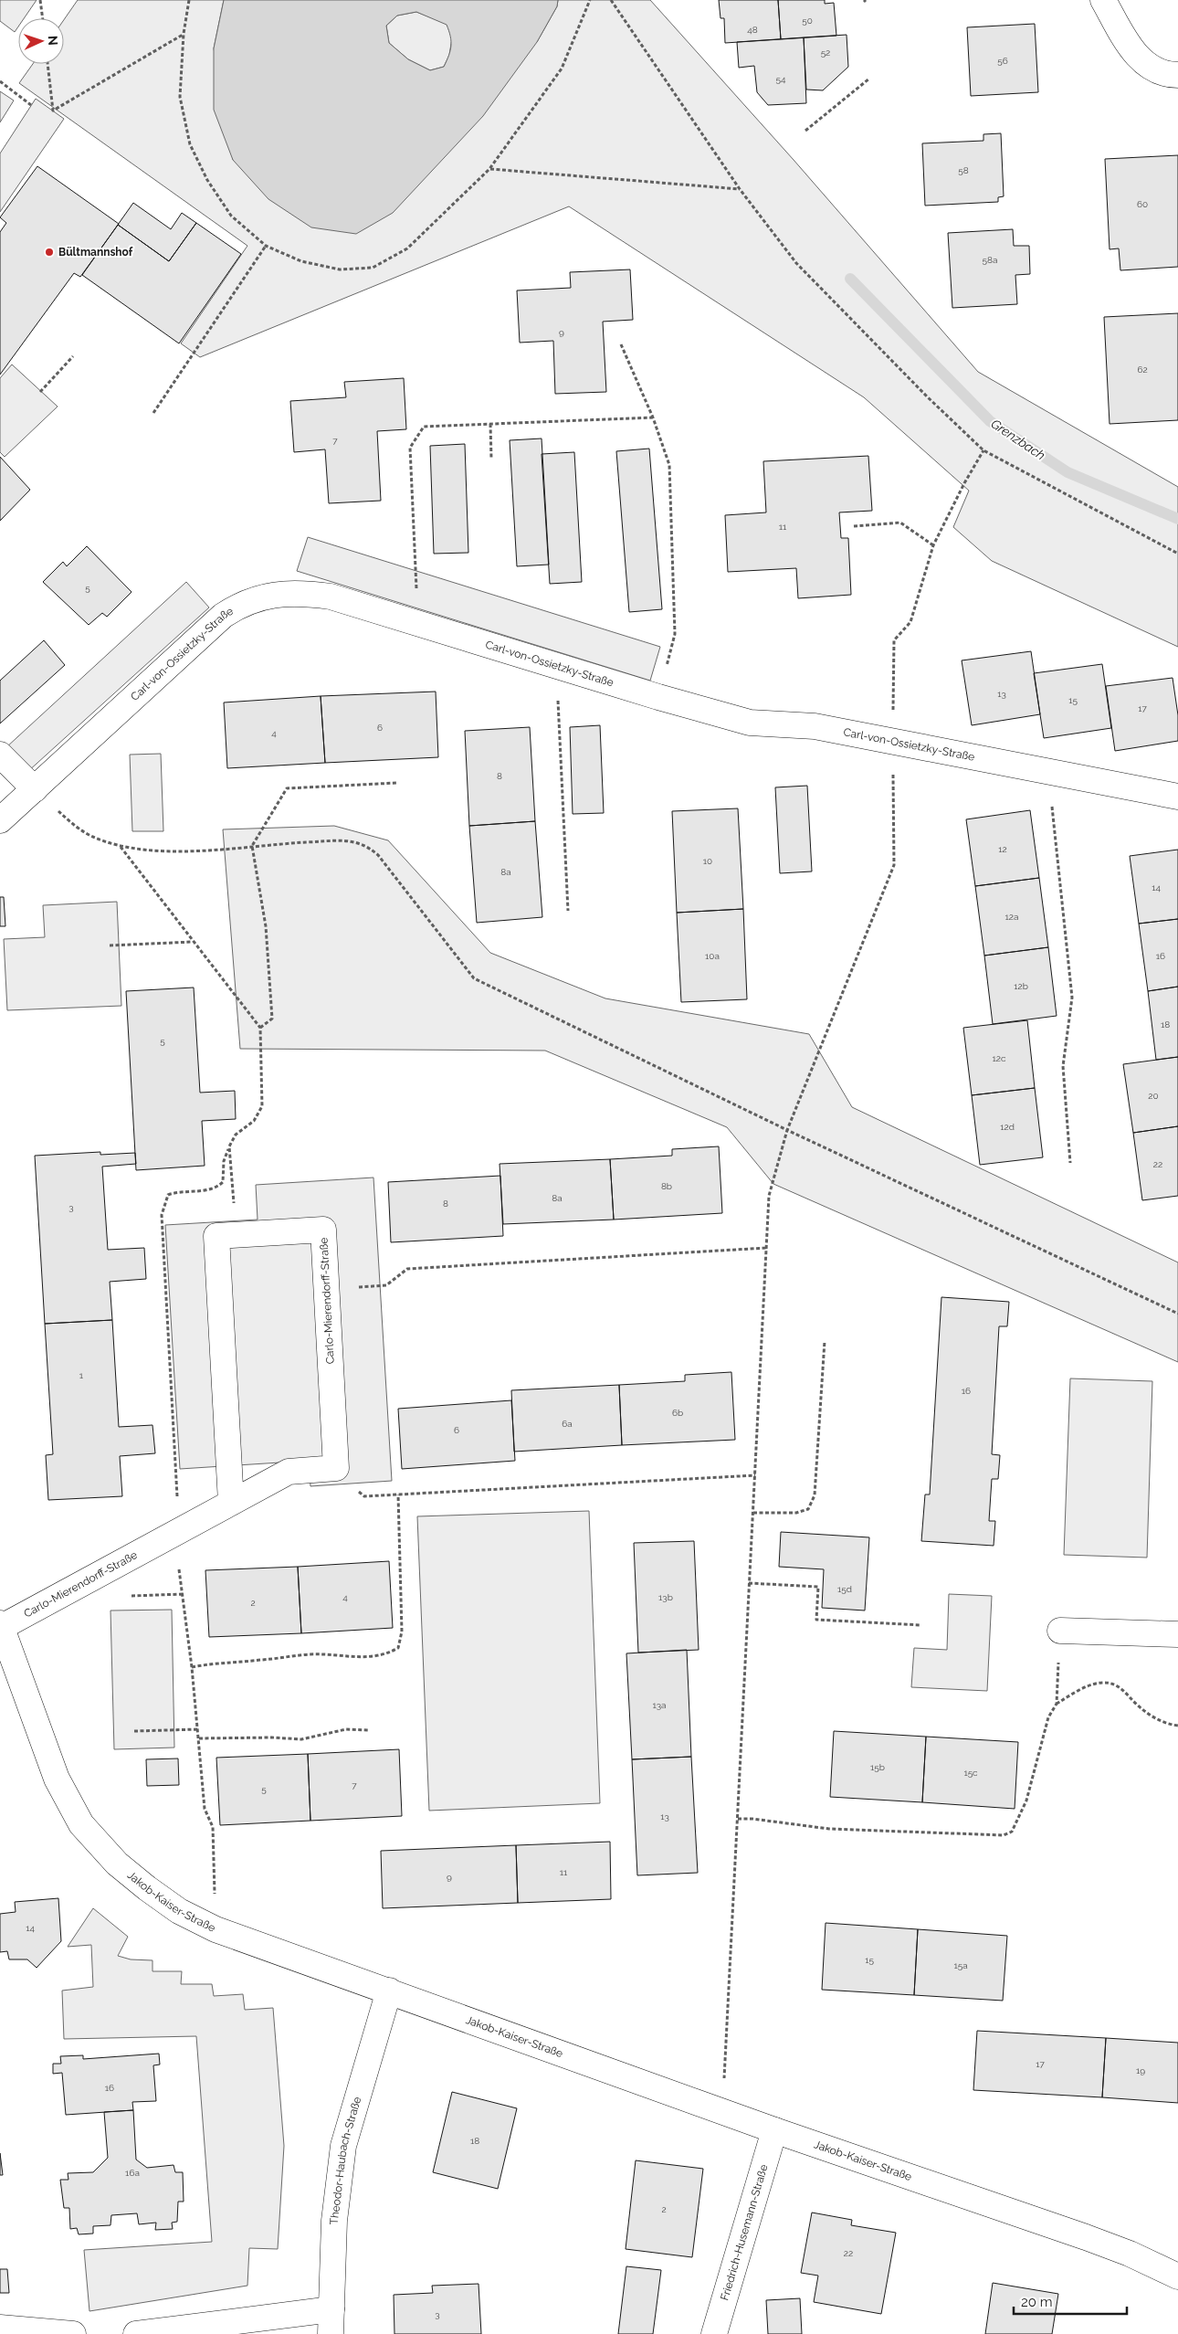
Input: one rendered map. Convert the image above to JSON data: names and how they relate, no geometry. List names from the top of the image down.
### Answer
{
  "streets": {
    "street": [
      "Carl-von-Ossietzky-Straße",
      "Carlo-Mierendorff-Straße",
      "Jakob-Kaiser-Straße",
      "Theodor-Haubach-Straße",
      "Friedrich-Husemann-Straße"
    ]
  },
  "crossings": [
    ["Carlo-Mierendorff-Straße", "Jakob-Kaiser-Straße"],
    ["Jakob-Kaiser-Straße", "Theodor-Haubach-Straße"],
    ["Jakob-Kaiser-Straße", "Friedrich-Husemann-Straße"]
  ],
  "water": ["Grenzbach"],
  "places": ["Bültmannshof"],
  "house_numbers": [
    "50",
    "48",
    "52",
    "56",
    "54",
    "58",
    "60",
    "58a",
    "9",
    "62",
    "7",
    "11",
    "5",
    "13",
    "15",
    "17",
    "6",
    "4",
    "8",
    "12",
    "10",
    "8a",
    "14",
    "12a",
    "10a",
    "16",
    "12b",
    "18",
    "5",
    "12c",
    "20",
    "12d",
    "22",
    "8b",
    "8a",
    "8",
    "3",
    "1",
    "16",
    "6b",
    "6a",
    "6",
    "15d",
    "4",
    "13b",
    "2",
    "13a",
    "15b",
    "15c",
    "7",
    "5",
    "13",
    "11",
    "9",
    "14",
    "15",
    "15a",
    "17",
    "19",
    "16",
    "18",
    "16a",
    "2",
    "22",
    "3"
  ],
  "scale_bar": "20 m",
  "north": "right"
}
